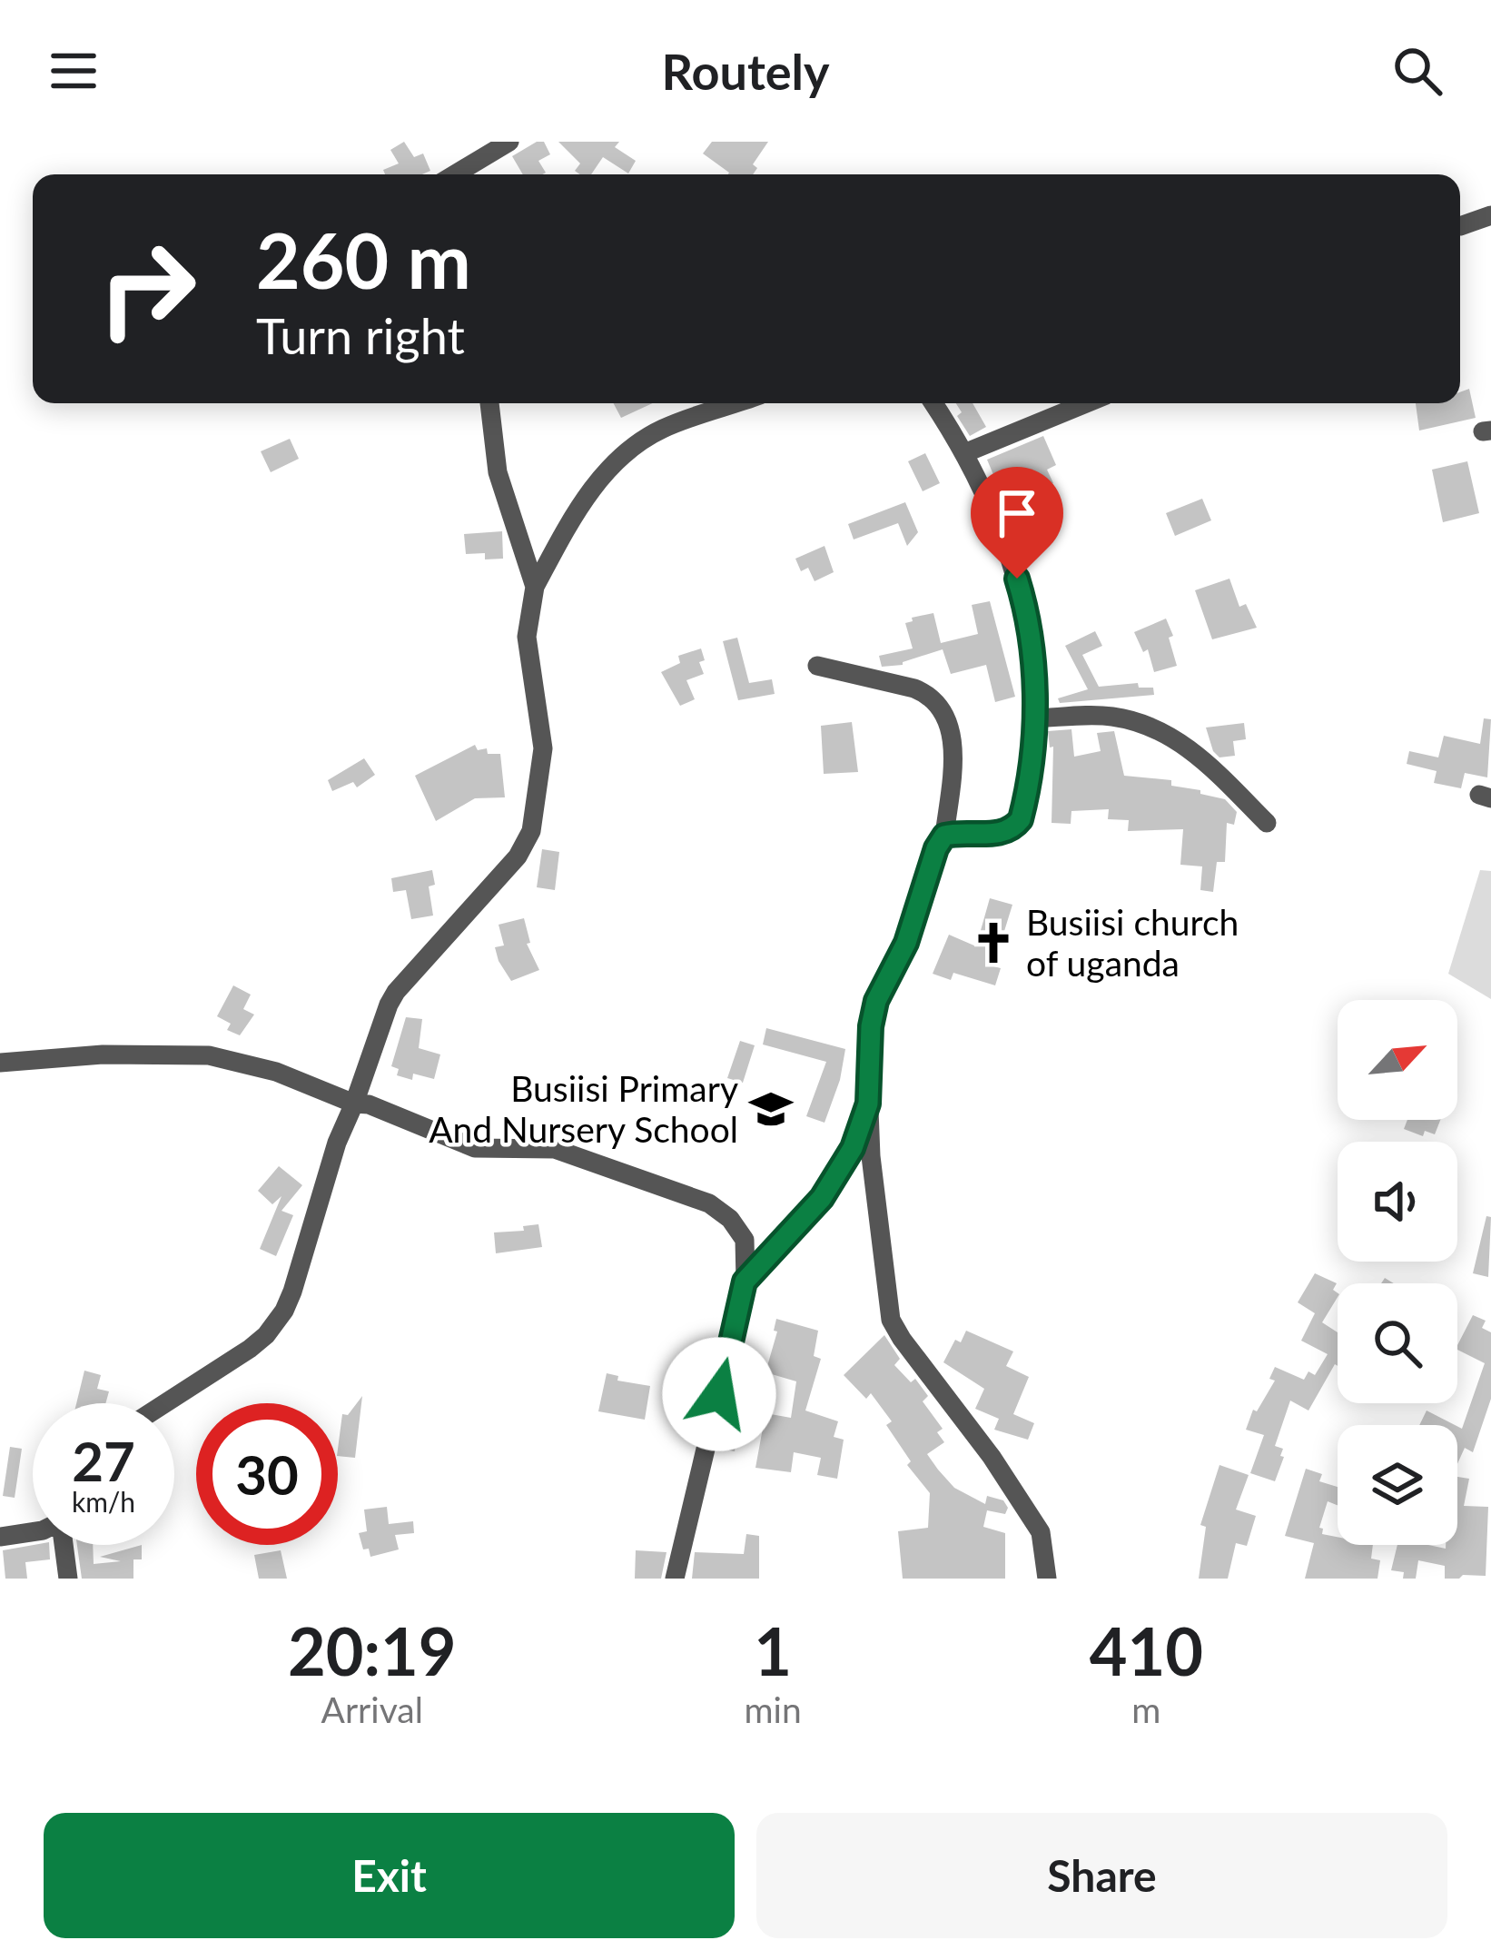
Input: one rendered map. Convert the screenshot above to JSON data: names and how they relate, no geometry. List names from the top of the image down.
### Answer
{
  "places": {
    "church": ["Busiisi church of uganda"],
    "school or university": ["Busiisi Primary And Nursery School"]
  },
  "north": "top right",
  "page": {
    "header": "Routely",
    "turn": ["260 m", "Turn right"],
    "speed": "27 km/h",
    "limit": "30",
    "eta": [
      "20:19",
      "Arrival",
      "1",
      "min",
      "410",
      "m"
    ],
    "buttons": ["Exit", "Share"]
  }
}
